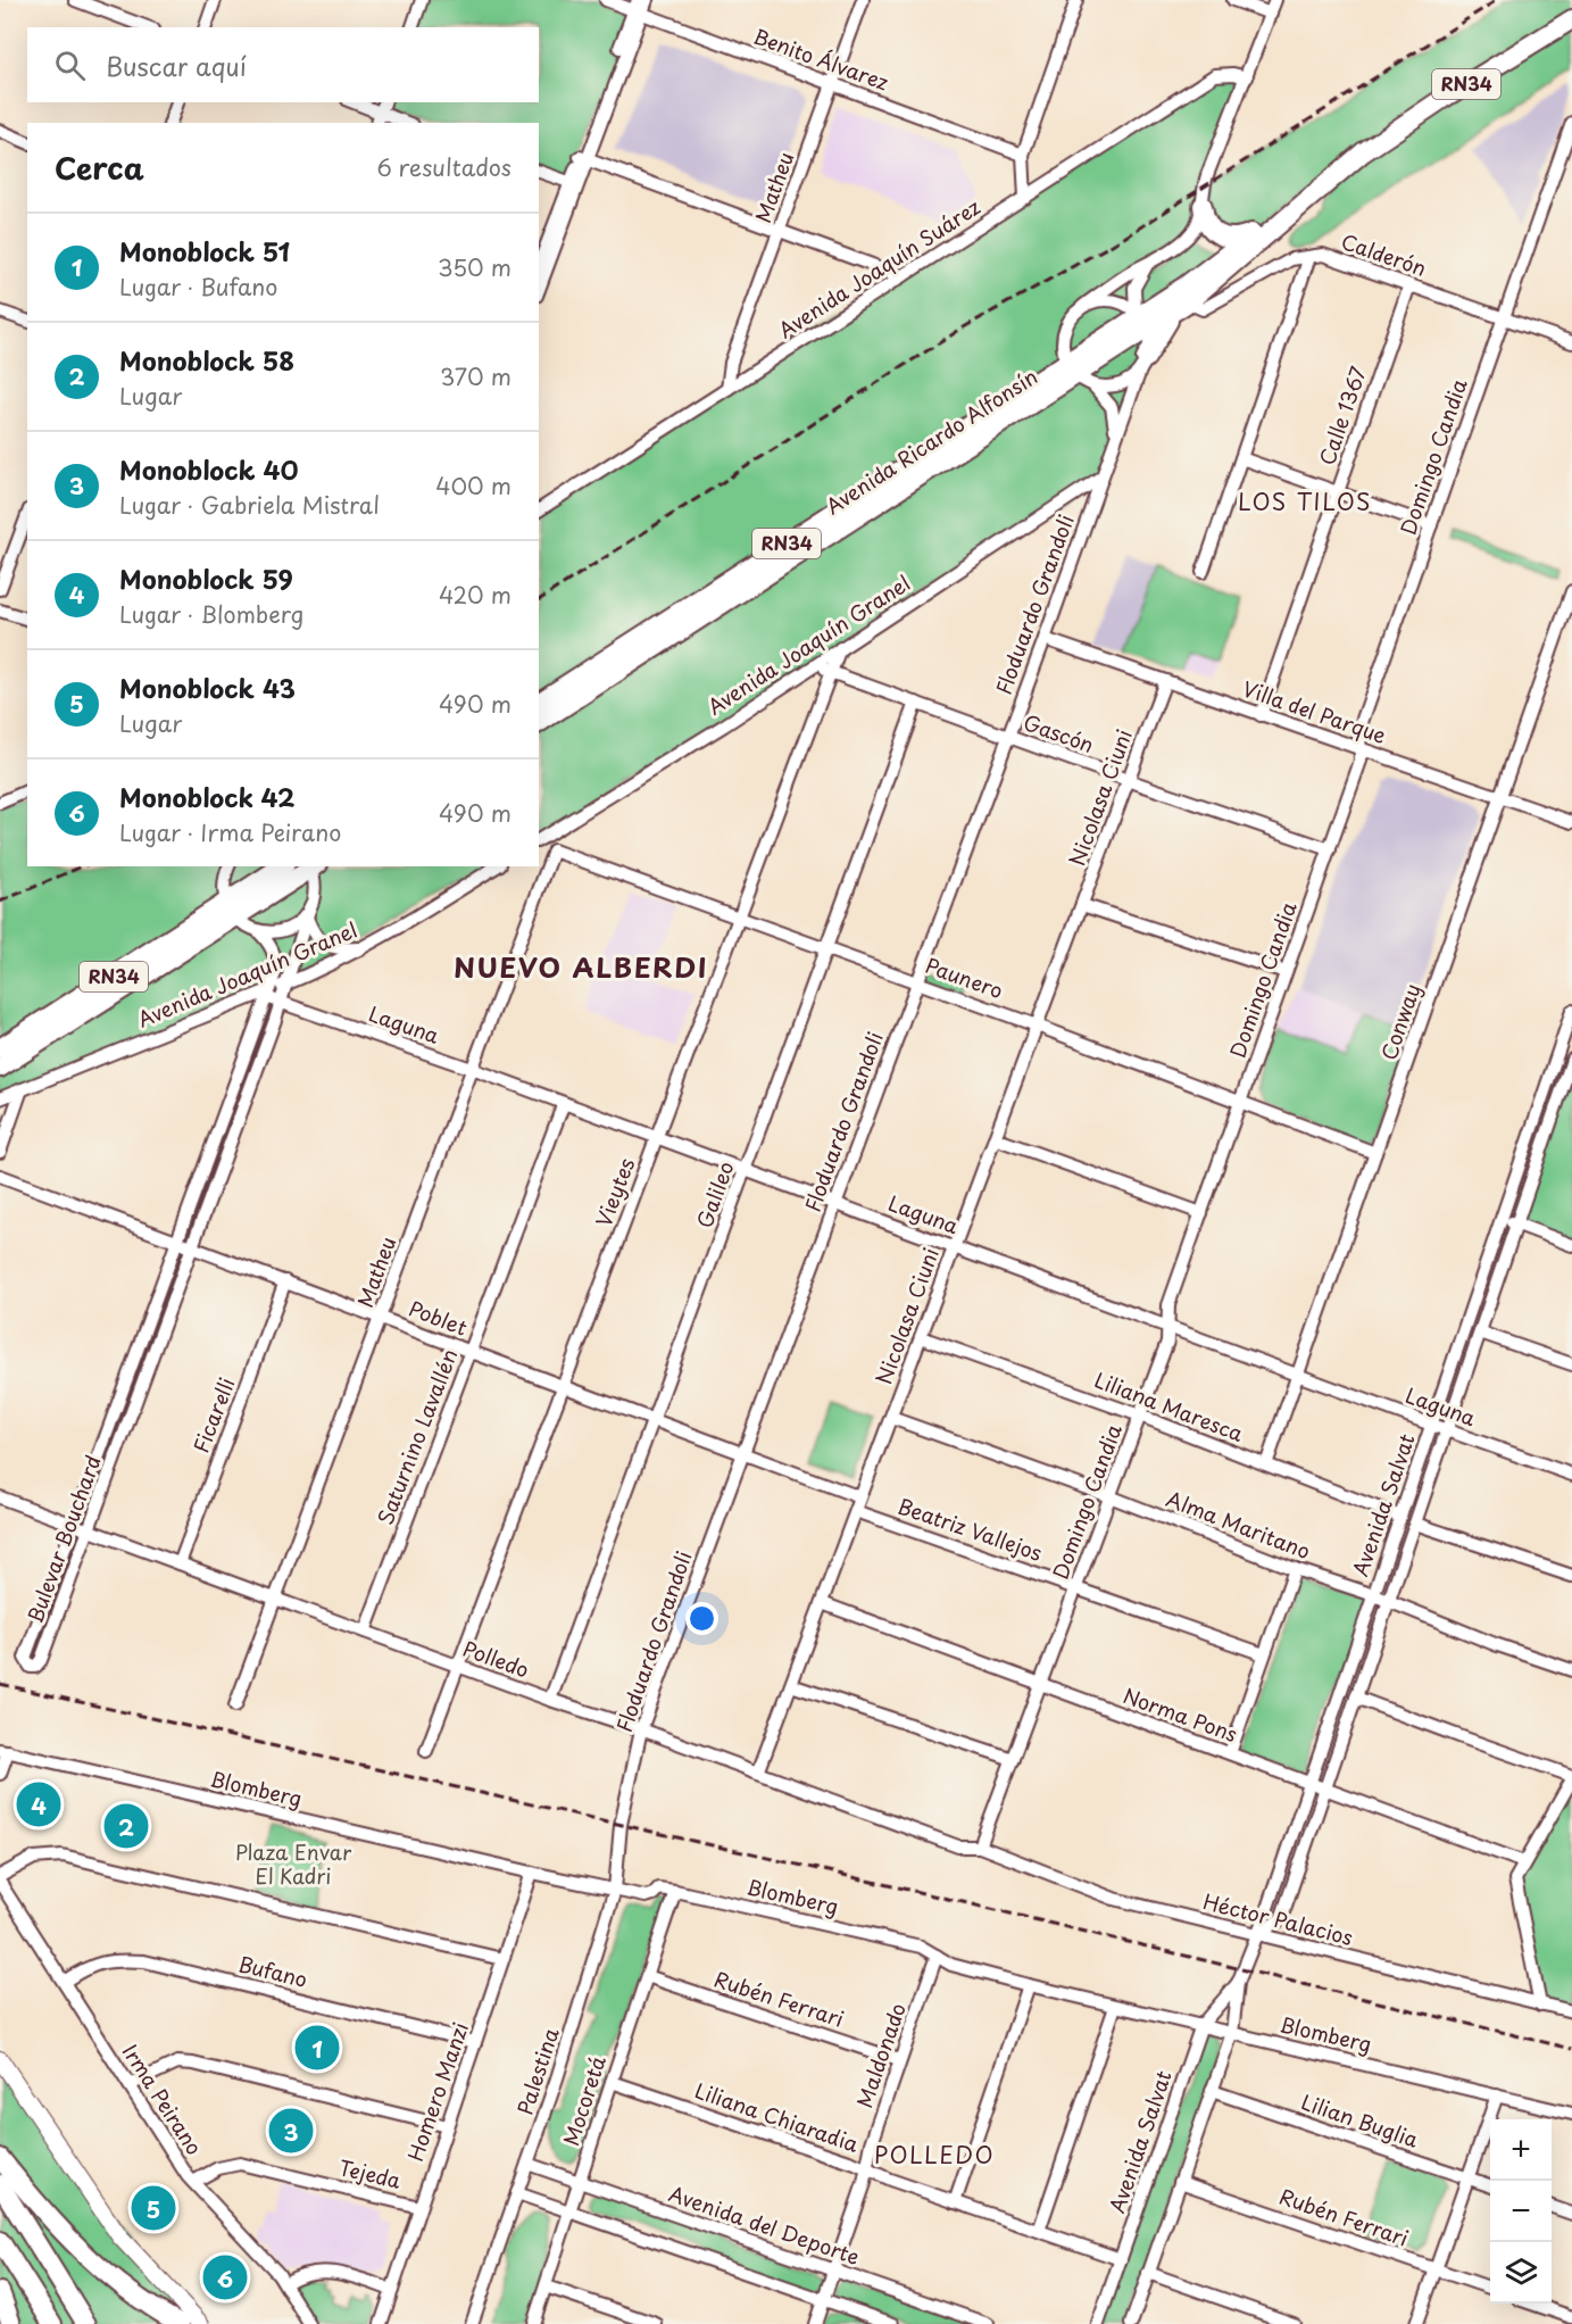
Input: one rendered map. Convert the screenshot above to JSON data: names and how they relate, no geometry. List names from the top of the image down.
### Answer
{
  "streets": {
    "highway": ["RN34", "Avenida Ricardo Alfonsín"],
    "street": [
      "Benito Álvarez",
      "Matheu",
      "Calderón",
      "Avenida Joaquín Suárez",
      "Calle 1367",
      "Domingo Candia",
      "Floduardo Grandoli",
      "Avenida Joaquín Granel",
      "Villa del Parque",
      "Gascón",
      "Nicolasa Ciuni",
      "Paunero",
      "Conway",
      "Laguna",
      "Vieytes",
      "Galileo",
      "Poblet",
      "Liliana Maresca",
      "Ficarelli",
      "Saturnino Lavallén",
      "Avenida Salvat",
      "Alma Maritano",
      "Beatriz Vallejos",
      "Bulevar Bouchard",
      "Polledo",
      "Norma Pons",
      "Blomberg",
      "Héctor Palacios",
      "Bufano",
      "Rubén Ferrari",
      "Maldonado",
      "Palestina",
      "Homero Manzi",
      "Irma Peirano",
      "Mocoretá",
      "Liliana Chiaradia",
      "Lilian Buglia",
      "Tejeda",
      "Avenida del Deporte"
    ]
  },
  "crossings": [
    ["Benito Álvarez", "Matheu"],
    ["RN34", "Calderón"],
    ["RN34", "Avenida Ricardo Alfonsín"],
    ["RN34", "Floduardo Grandoli"],
    ["Matheu", "Avenida Joaquín Suárez"],
    ["Matheu", "Paunero"],
    ["Matheu", "Laguna"],
    ["Matheu", "Poblet"],
    ["Matheu", "Polledo"],
    ["Calderón", "Calle 1367"],
    ["Calderón", "Avenida Ricardo Alfonsín"],
    ["Calderón", "Domingo Candia"],
    ["Calle 1367", "Villa del Parque"],
    ["Avenida Ricardo Alfonsín", "Floduardo Grandoli"],
    ["Domingo Candia", "Villa del Parque"],
    ["Domingo Candia", "Gascón"],
    ["Domingo Candia", "Paunero"],
    ["Domingo Candia", "Laguna"],
    ["Domingo Candia", "Liliana Maresca"],
    ["Domingo Candia", "Alma Maritano"],
    ["Domingo Candia", "Beatriz Vallejos"],
    ["Domingo Candia", "Polledo"],
    ["Domingo Candia", "Norma Pons"],
    ["Domingo Candia", "Héctor Palacios"],
    ["Floduardo Grandoli", "Avenida Joaquín Granel"],
    ["Floduardo Grandoli", "Villa del Parque"],
    ["Floduardo Grandoli", "Gascón"],
    ["Floduardo Grandoli", "Paunero"],
    ["Floduardo Grandoli", "Laguna"],
    ["Floduardo Grandoli", "Poblet"],
    ["Floduardo Grandoli", "Polledo"],
    ["Floduardo Grandoli", "Palestina"],
    ["Avenida Joaquín Granel", "Gascón"],
    ["Avenida Joaquín Granel", "Laguna"],
    ["Avenida Joaquín Granel", "Vieytes"],
    ["Avenida Joaquín Granel", "Bulevar Bouchard"],
    ["Villa del Parque", "Nicolasa Ciuni"],
    ["Villa del Parque", "Conway"],
    ["Gascón", "Nicolasa Ciuni"],
    ["Gascón", "Vieytes"],
    ["Gascón", "Galileo"],
    ["Nicolasa Ciuni", "Paunero"],
    ["Nicolasa Ciuni", "Laguna"],
    ["Nicolasa Ciuni", "Poblet"],
    ["Nicolasa Ciuni", "Liliana Maresca"],
    ["Nicolasa Ciuni", "Alma Maritano"],
    ["Nicolasa Ciuni", "Beatriz Vallejos"],
    ["Nicolasa Ciuni", "Polledo"],
    ["Nicolasa Ciuni", "Norma Pons"],
    ["Paunero", "Conway"],
    ["Paunero", "Vieytes"],
    ["Paunero", "Galileo"],
    ["Conway", "Laguna"],
    ["Conway", "Liliana Maresca"],
    ["Laguna", "Vieytes"],
    ["Laguna", "Galileo"],
    ["Laguna", "Saturnino Lavallén"],
    ["Laguna", "Avenida Salvat"],
    ["Laguna", "Bulevar Bouchard"],
    ["Vieytes", "Poblet"],
    ["Vieytes", "Polledo"],
    ["Galileo", "Poblet"],
    ["Galileo", "Polledo"],
    ["Poblet", "Ficarelli"],
    ["Poblet", "Saturnino Lavallén"],
    ["Poblet", "Bulevar Bouchard"],
    ["Liliana Maresca", "Avenida Salvat"],
    ["Ficarelli", "Polledo"],
    ["Saturnino Lavallén", "Polledo"],
    ["Avenida Salvat", "Alma Maritano"],
    ["Avenida Salvat", "Norma Pons"],
    ["Avenida Salvat", "Blomberg"],
    ["Avenida Salvat", "Héctor Palacios"],
    ["Avenida Salvat", "Rubén Ferrari"],
    ["Avenida Salvat", "Liliana Chiaradia"],
    ["Avenida Salvat", "Lilian Buglia"],
    ["Bulevar Bouchard", "Polledo"],
    ["Polledo", "Héctor Palacios"],
    ["Blomberg", "Maldonado"],
    ["Blomberg", "Palestina"],
    ["Blomberg", "Homero Manzi"],
    ["Blomberg", "Mocoretá"],
    ["Bufano", "Homero Manzi"],
    ["Bufano", "Irma Peirano"],
    ["Rubén Ferrari", "Maldonado"],
    ["Rubén Ferrari", "Mocoretá"],
    ["Maldonado", "Liliana Chiaradia"],
    ["Maldonado", "Avenida del Deporte"],
    ["Palestina", "Avenida del Deporte"],
    ["Homero Manzi", "Tejeda"],
    ["Irma Peirano", "Tejeda"],
    ["Mocoretá", "Liliana Chiaradia"],
    ["Mocoretá", "Avenida del Deporte"]
  ],
  "districts": ["LOS TILOS", "NUEVO ALBERDI", "POLLEDO"],
  "parks": ["Plaza Envar El Kadri"],
  "page": {
    "search": "Buscar aquí",
    "heading": ["Cerca", "6 resultados"],
    "list": [
      {
        "mark": "1",
        "name": "Monoblock 51",
        "note": "Lugar · Bufano",
        "value": "350 m"
      },
      {
        "mark": "2",
        "name": "Monoblock 58",
        "note": "Lugar",
        "value": "370 m"
      },
      {
        "mark": "3",
        "name": "Monoblock 40",
        "note": "Lugar · Gabriela Mistral",
        "value": "400 m"
      },
      {
        "mark": "4",
        "name": "Monoblock 59",
        "note": "Lugar · Blomberg",
        "value": "420 m"
      },
      {
        "mark": "5",
        "name": "Monoblock 43",
        "note": "Lugar",
        "value": "490 m"
      },
      {
        "mark": "6",
        "name": "Monoblock 42",
        "note": "Lugar · Irma Peirano",
        "value": "490 m"
      }
    ],
    "pins": [
      "4",
      "2",
      "1",
      "3",
      "5",
      "6"
    ],
    "map_buttons": ["+", "−"]
  }
}
